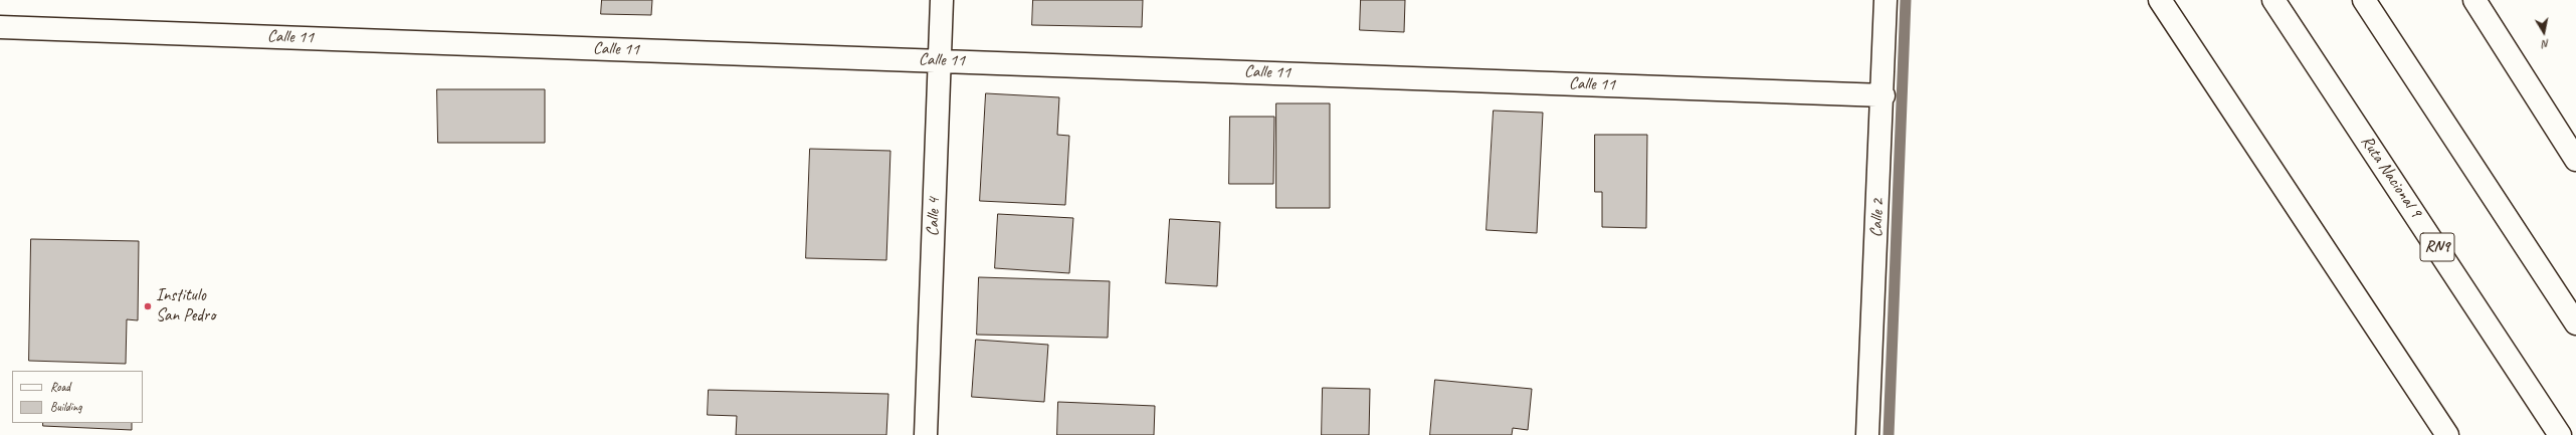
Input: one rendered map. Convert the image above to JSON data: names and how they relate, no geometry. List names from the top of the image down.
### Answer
{
  "streets": {
    "main road": [
      "Calle 11",
      "Ruta Nacional 9",
      "Calle 4",
      "Calle 2",
      "RN9"
    ]
  },
  "crossings": [
    ["Calle 11", "Calle 4"],
    ["Calle 11", "Calle 2"]
  ],
  "places": ["Institulo San Pedro"],
  "legend": ["Road", "Building"],
  "north": "bottom"
}
